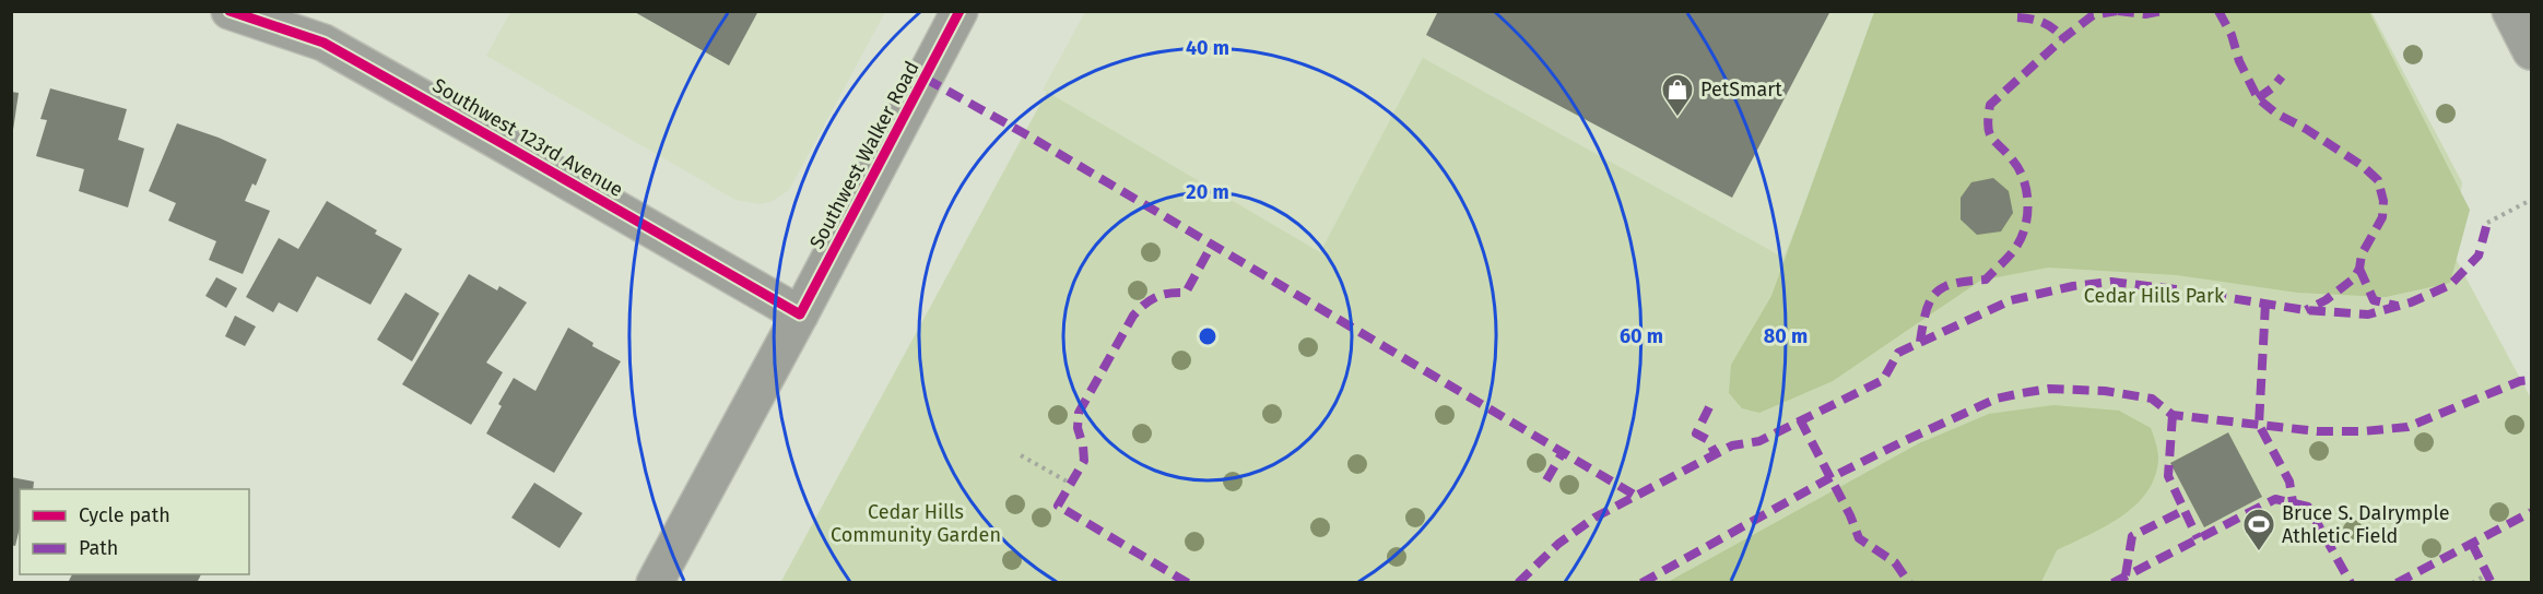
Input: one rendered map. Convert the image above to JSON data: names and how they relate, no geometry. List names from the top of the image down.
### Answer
{
  "streets": {
    "main road": ["Southwest Walker Road"],
    "street": ["Southwest 123rd Avenue"]
  },
  "crossings": [
    ["Southwest 123rd Avenue", "Southwest Walker Road"]
  ],
  "parks": ["Cedar Hills Park", "Cedar Hills Community Garden"],
  "places": {
    "shop": ["PetSmart"],
    "sports": ["Bruce S. DaIrymple Athletic Field"]
  },
  "legend": ["Cycle path", "Path"],
  "rings": [
    "40 m",
    "20 m",
    "60 m",
    "80 m"
  ]
}
